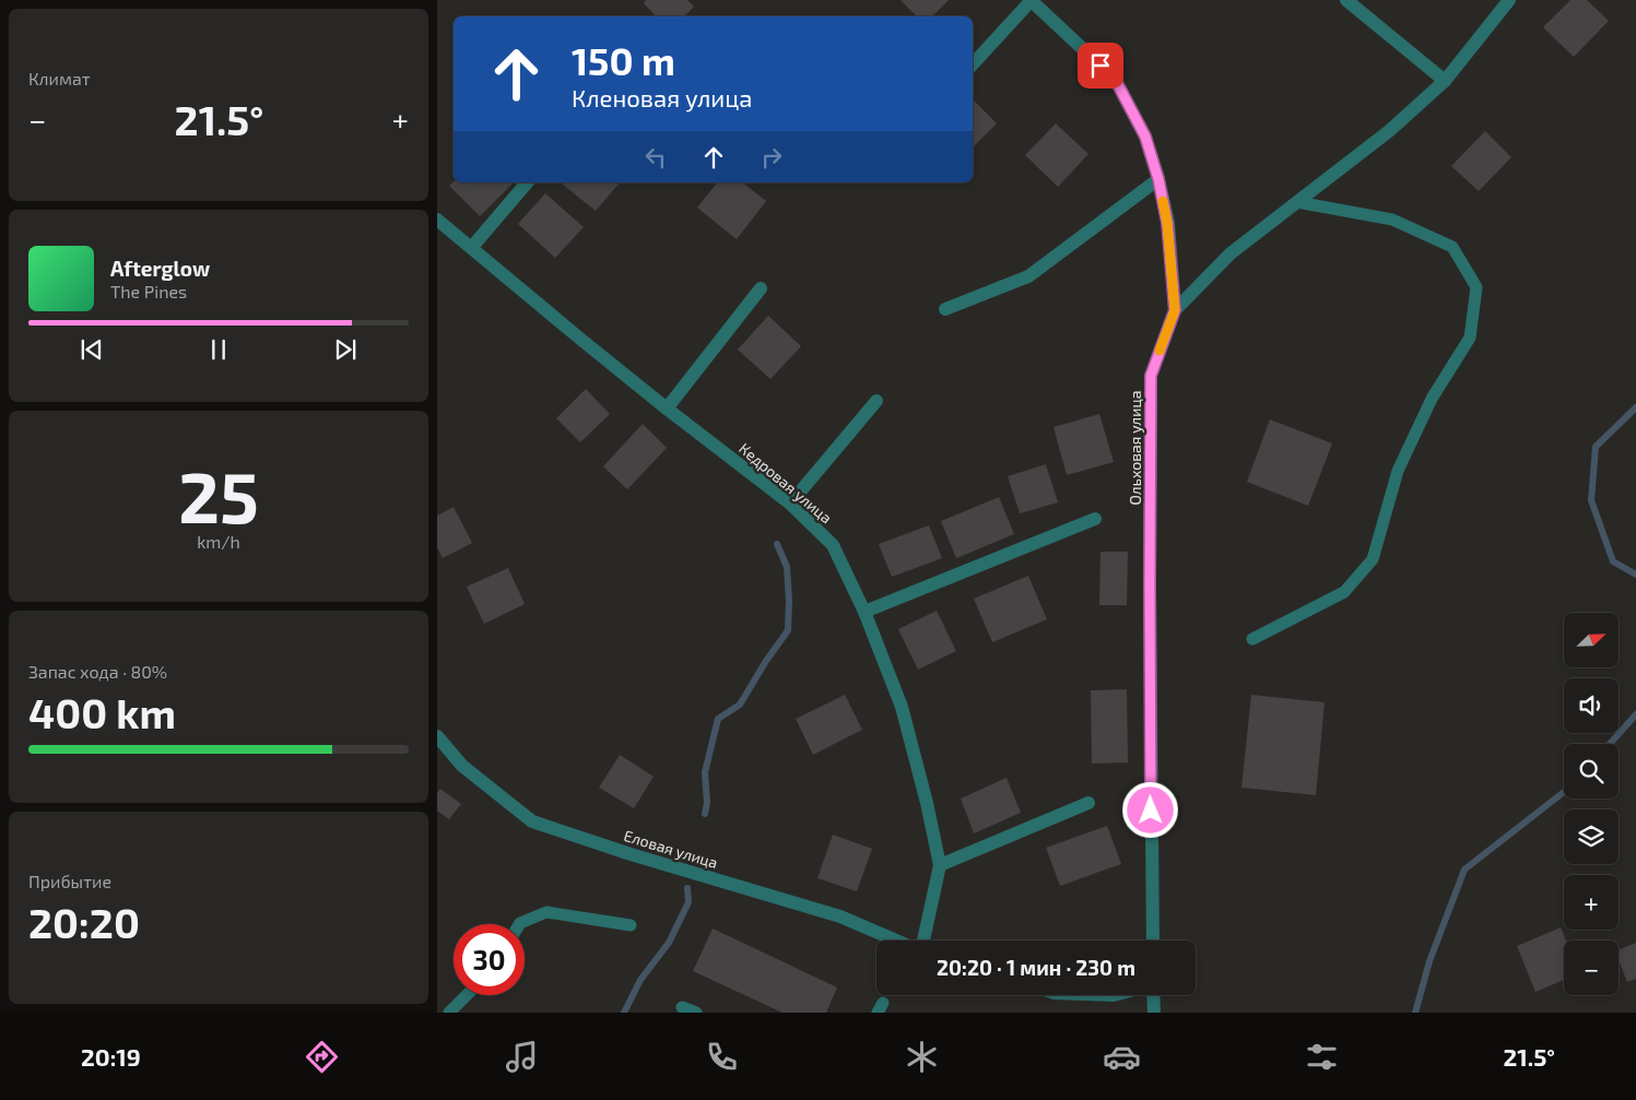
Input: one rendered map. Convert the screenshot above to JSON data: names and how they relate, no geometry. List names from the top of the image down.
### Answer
{
  "streets": {
    "street": ["Ольховая улица", "Кедровая улица", "Еловая улица"]
  },
  "north": "top right",
  "page": {
    "tile": [
      "Климат",
      ["25", "km/h"],
      ["Запас хода · 80%", "400 km"],
      ["Прибытие", "20:20"]
    ],
    "turn": ["150 m", "Кленовая улица"],
    "heat": ["−", "21.5°", "+"],
    "song": ["Afterglow", "The Pines"],
    "map_buttons": ["+", "−"],
    "limit": "30",
    "trip": "20:20 · 1 мин · 230 m",
    "tabs": ["20:19", "21.5°"]
  }
}
